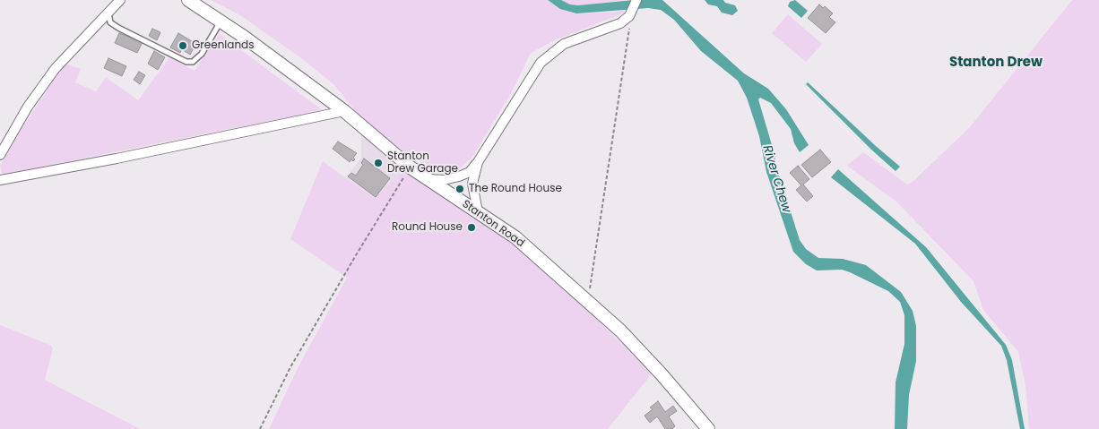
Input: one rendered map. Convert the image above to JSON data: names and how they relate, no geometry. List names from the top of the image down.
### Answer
{
  "streets": {
    "main road": ["Stanton Road"]
  },
  "districts": ["Stanton Drew"],
  "water": ["River Chew"],
  "places": [
    "Greenlands",
    "Stanton Drew Garage",
    "The Round House",
    "Round House"
  ]
}
